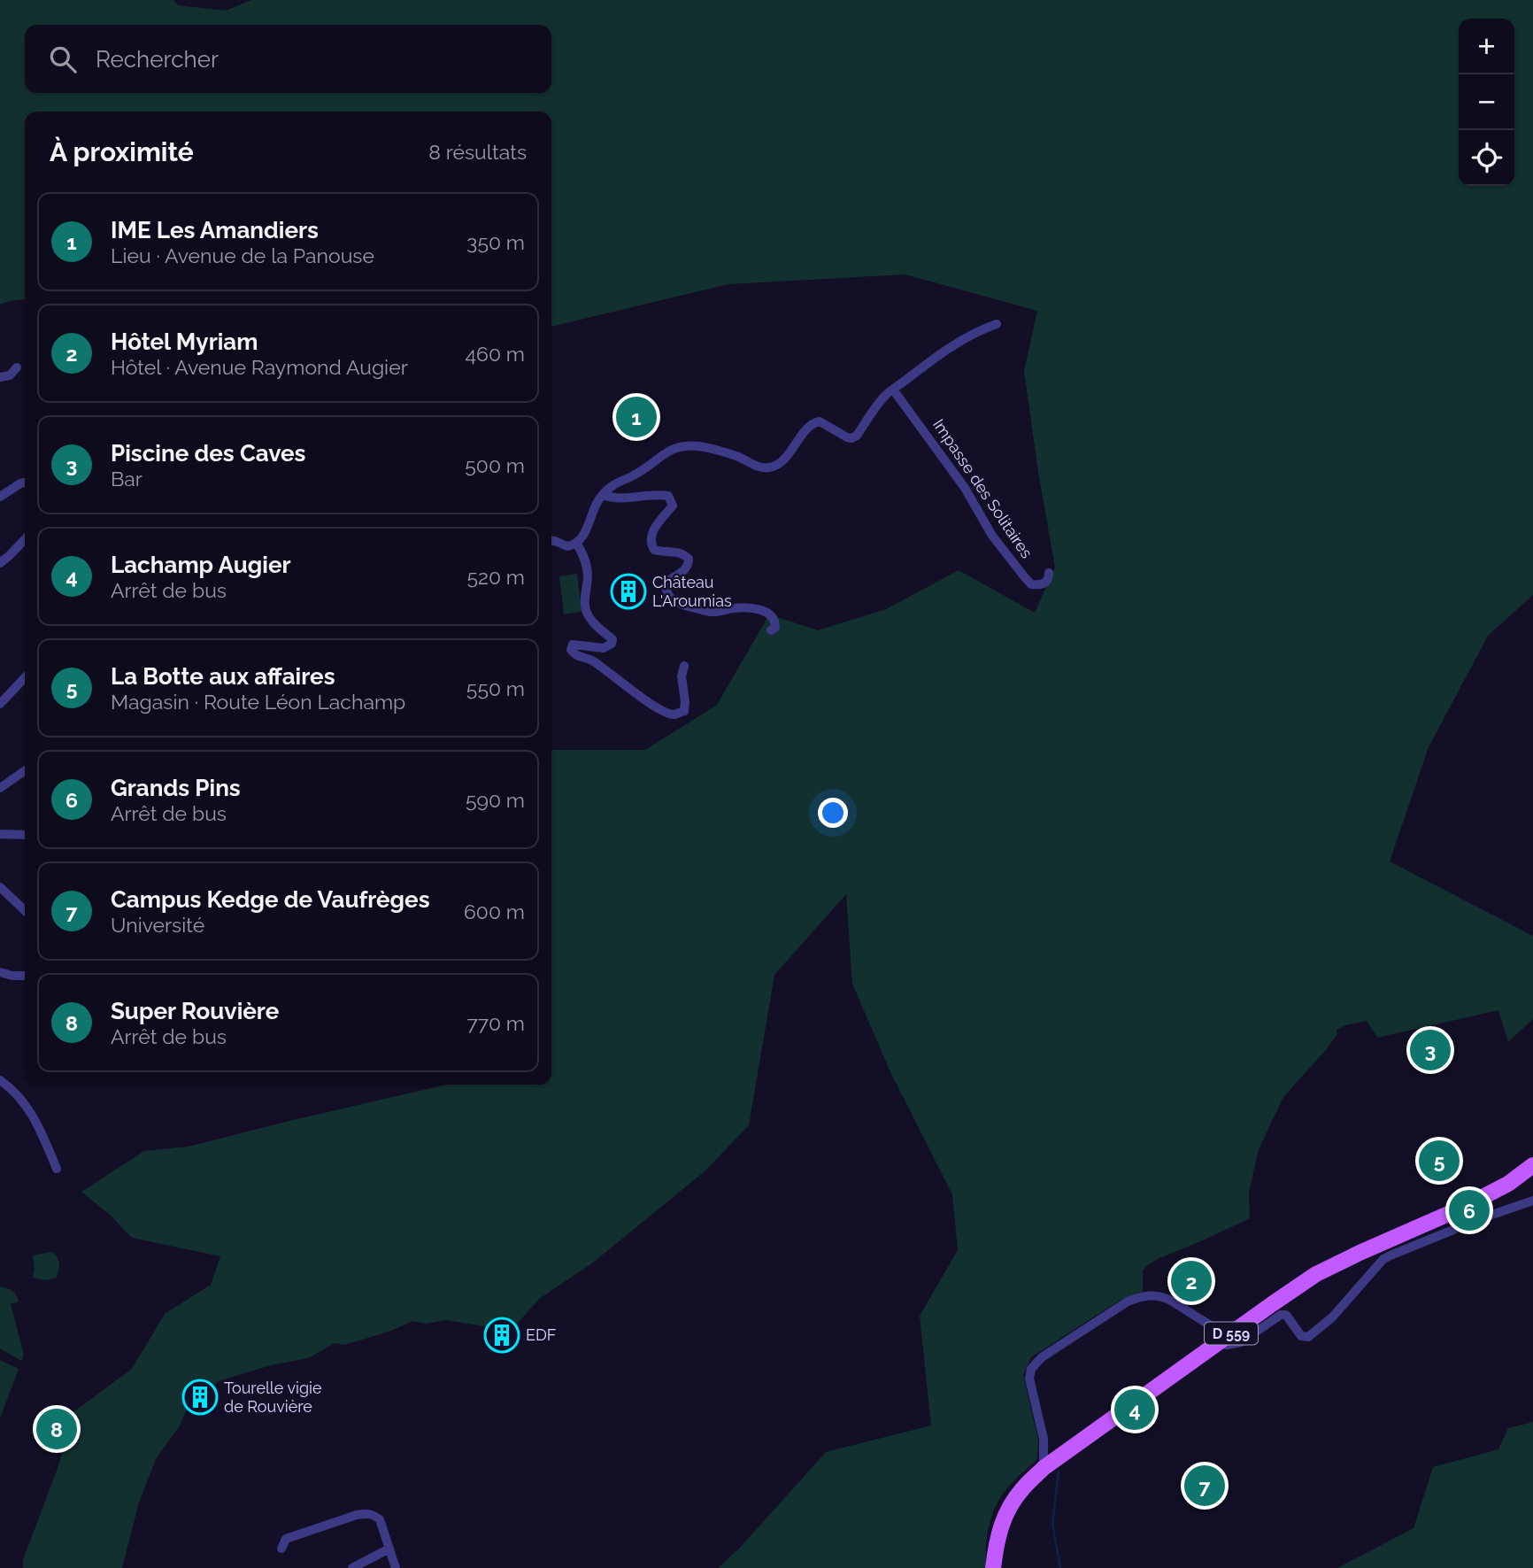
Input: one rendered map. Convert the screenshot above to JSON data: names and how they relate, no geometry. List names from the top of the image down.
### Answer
{
  "streets": {
    "main road": ["D 559"],
    "street": ["Impasse des Solitaires"]
  },
  "places": {
    "building": ["Château L'Aroumias", "EDF", "Tourelle vigie de Rouvière"]
  },
  "page": {
    "map_buttons": ["+", "−"],
    "search": "Rechercher",
    "heading": ["À proximité", "8 résultats"],
    "list": [
      {
        "mark": "1",
        "name": "IME Les Amandiers",
        "note": "Lieu · Avenue de la Panouse",
        "value": "350 m"
      },
      {
        "mark": "2",
        "name": "Hôtel Myriam",
        "note": "Hôtel · Avenue Raymond Augier",
        "value": "460 m"
      },
      {
        "mark": "3",
        "name": "Piscine des Caves",
        "note": "Bar",
        "value": "500 m"
      },
      {
        "mark": "4",
        "name": "Lachamp Augier",
        "note": "Arrêt de bus",
        "value": "520 m"
      },
      {
        "mark": "5",
        "name": "La Botte aux affaires",
        "note": "Magasin · Route Léon Lachamp",
        "value": "550 m"
      },
      {
        "mark": "6",
        "name": "Grands Pins",
        "note": "Arrêt de bus",
        "value": "590 m"
      },
      {
        "mark": "7",
        "name": "Campus Kedge de Vaufrèges",
        "note": "Université",
        "value": "600 m"
      },
      {
        "mark": "8",
        "name": "Super Rouvière",
        "note": "Arrêt de bus",
        "value": "770 m"
      }
    ],
    "pins": [
      "1",
      "3",
      "5",
      "6",
      "2",
      "4",
      "8",
      "7"
    ]
  }
}
